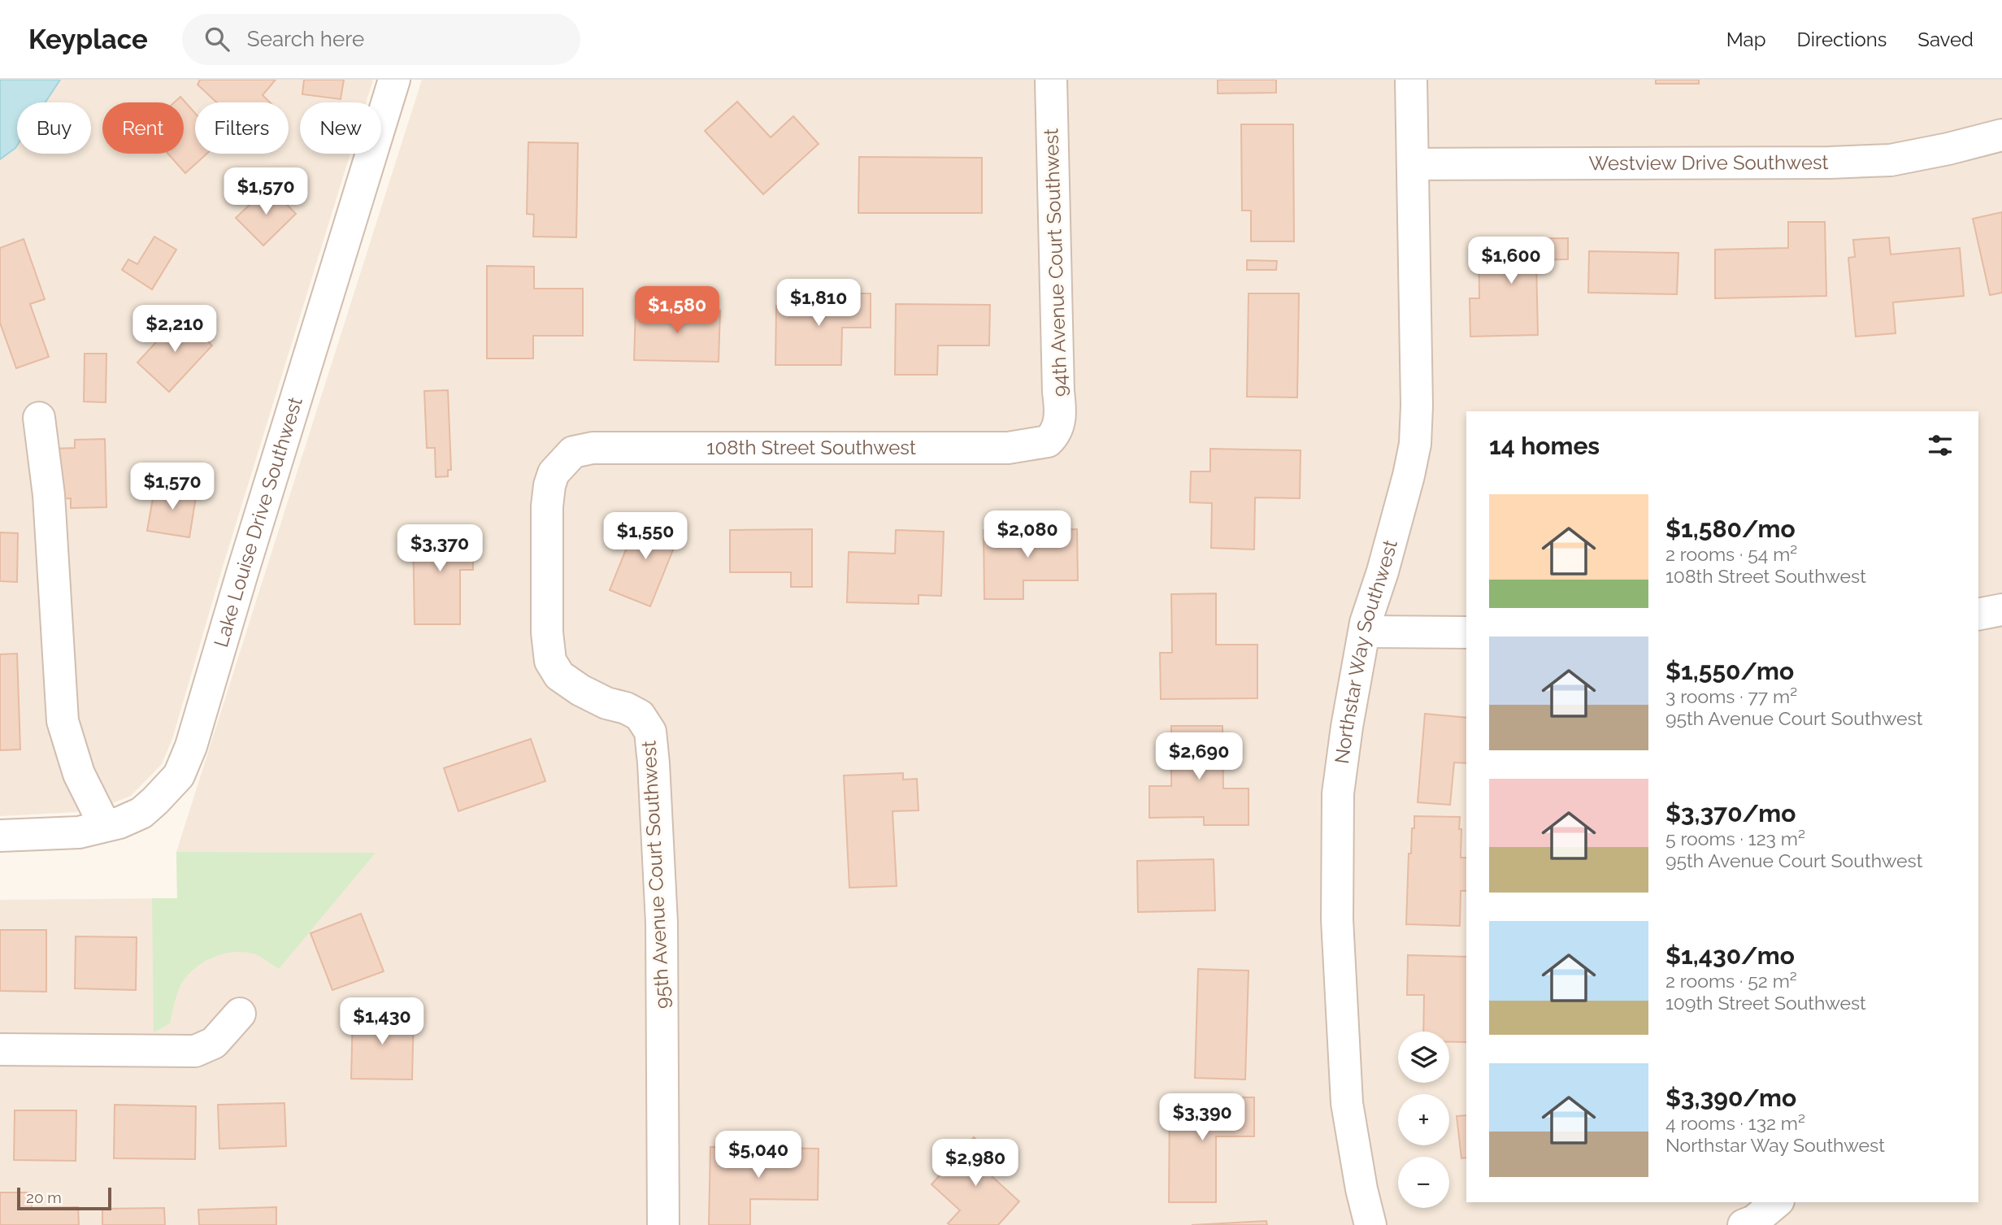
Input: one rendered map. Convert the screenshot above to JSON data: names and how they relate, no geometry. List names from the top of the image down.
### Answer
{
  "streets": {
    "street": [
      "Westview Drive Southwest",
      "94th Avenue Court Southwest",
      "108th Street Southwest",
      "Lake Louise Drive Southwest",
      "Northstar Way Southwest",
      "95th Avenue Court Southwest"
    ]
  },
  "crossings": [
    ["Westview Drive Southwest", "Northstar Way Southwest"],
    ["94th Avenue Court Southwest", "108th Street Southwest"],
    ["108th Street Southwest", "95th Avenue Court Southwest"]
  ],
  "scale_bar": "20 m",
  "page": {
    "header": "Keyplace",
    "search": "Search here",
    "nav": ["Map", "Directions", "Saved"],
    "chip": [
      "Buy",
      "Rent",
      "Filters",
      "New"
    ],
    "price": [
      "$1,570",
      "$1,600",
      "$1,810",
      "$1,580",
      "$2,210",
      "$1,570",
      "$2,080",
      "$1,550",
      "$3,370",
      "$2,690",
      "$1,430",
      "$3,390",
      "$5,040",
      "$2,980"
    ],
    "heading": "14 homes",
    "list": [
      {
        "name": "$1,580/mo",
        "note": "2 rooms · 54 m² · 108th Street Southwest"
      },
      {
        "name": "$1,550/mo",
        "note": "3 rooms · 77 m² · 95th Avenue Court Southwest"
      },
      {
        "name": "$3,370/mo",
        "note": "5 rooms · 123 m² · 95th Avenue Court Southwest"
      },
      {
        "name": "$1,430/mo",
        "note": "2 rooms · 52 m² · 109th Street Southwest"
      },
      {
        "name": "$3,390/mo",
        "note": "4 rooms · 132 m² · Northstar Way Southwest"
      }
    ],
    "map_buttons": ["+", "−"],
    "scale": "20 m"
  }
}
